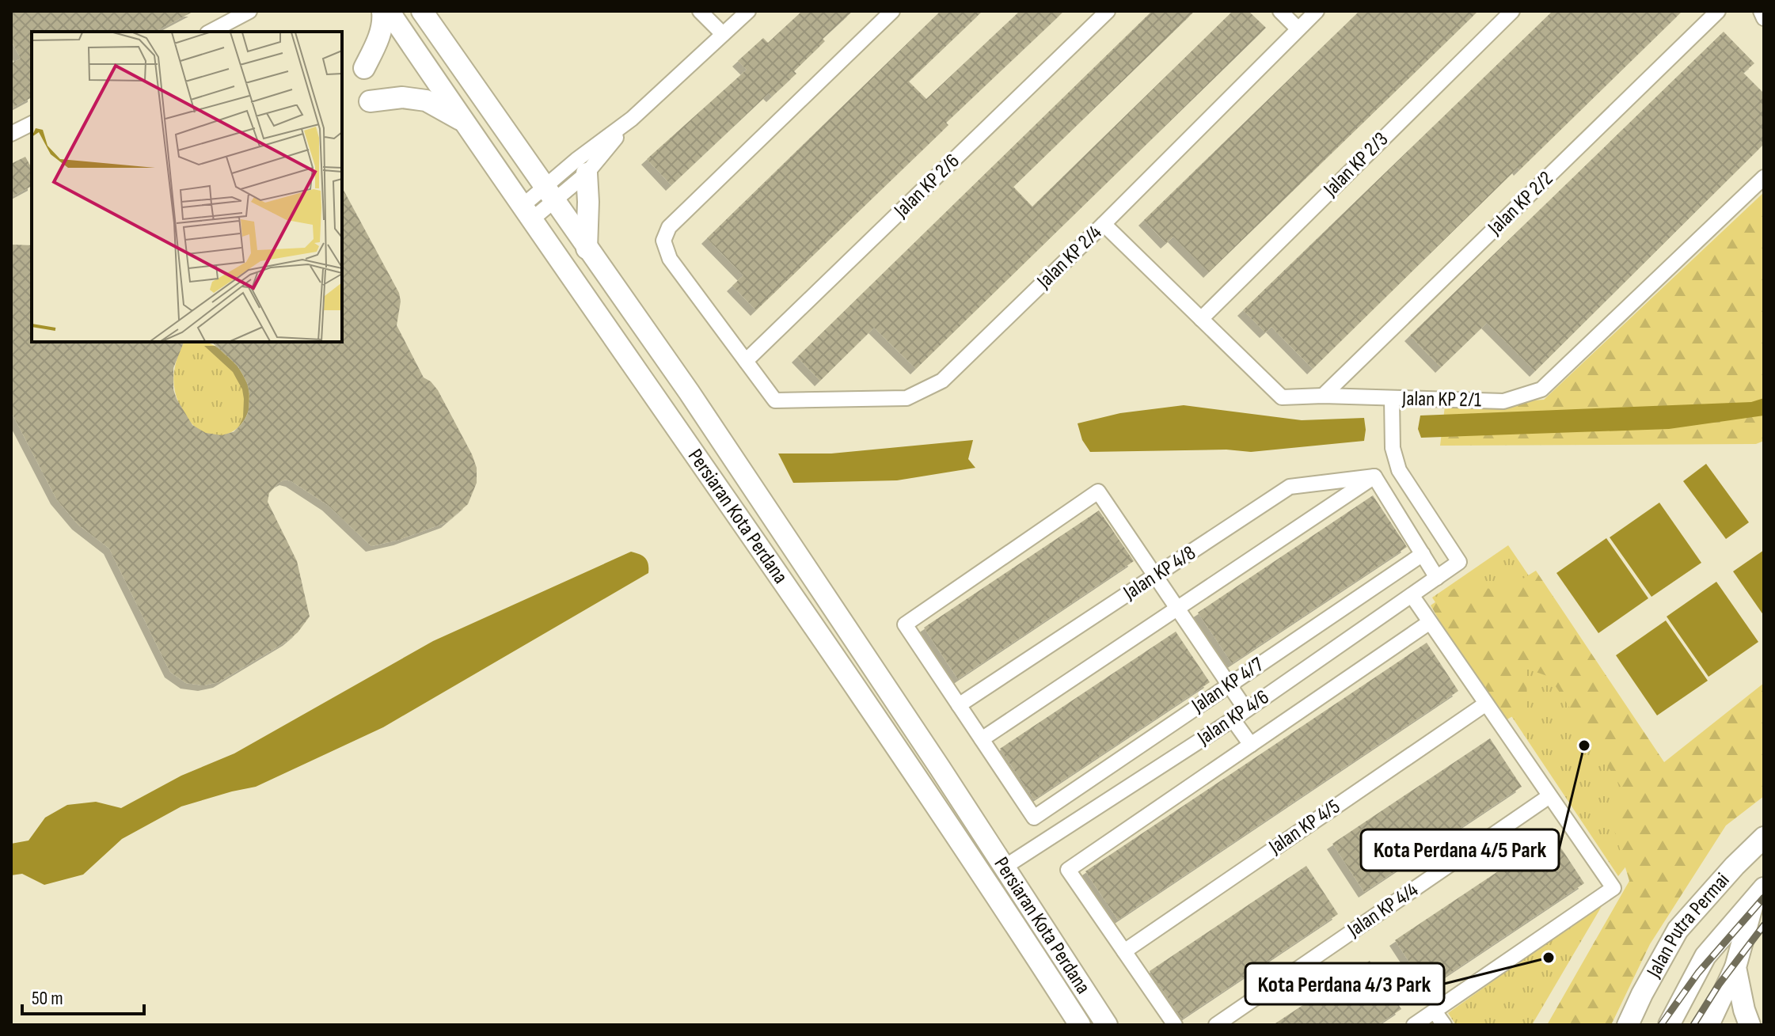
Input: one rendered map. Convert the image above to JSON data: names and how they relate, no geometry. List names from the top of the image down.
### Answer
{
  "streets": {
    "street": [
      "Jalan KP 2/3",
      "Jalan KP 2/6",
      "Jalan KP 2/2",
      "Jalan KP 2/4",
      "Jalan KP 2/1",
      "Persiaran Kota Perdana",
      "Jalan KP 4/8",
      "Jalan KP 4/7",
      "Jalan KP 4/6",
      "Jalan KP 4/5",
      "Jalan KP 4/4",
      "Jalan Putra Permai"
    ]
  },
  "crossings": [
    ["Jalan KP 2/3", "Jalan KP 2/1"],
    ["Jalan KP 2/6", "Jalan KP 2/4"],
    ["Jalan KP 2/2", "Jalan KP 2/1"],
    ["Jalan KP 2/4", "Jalan KP 2/1"],
    ["Jalan KP 2/1", "Jalan KP 4/6"],
    ["Persiaran Kota Perdana", "Jalan KP 4/6"],
    ["Jalan KP 4/8", "Jalan KP 4/7"],
    ["Jalan KP 4/6", "Jalan KP 4/5"]
  ],
  "places": ["Kota Perdana 4/5 Park", "Kota Perdana 4/3 Park"],
  "scale_bar": "50 m"
}
